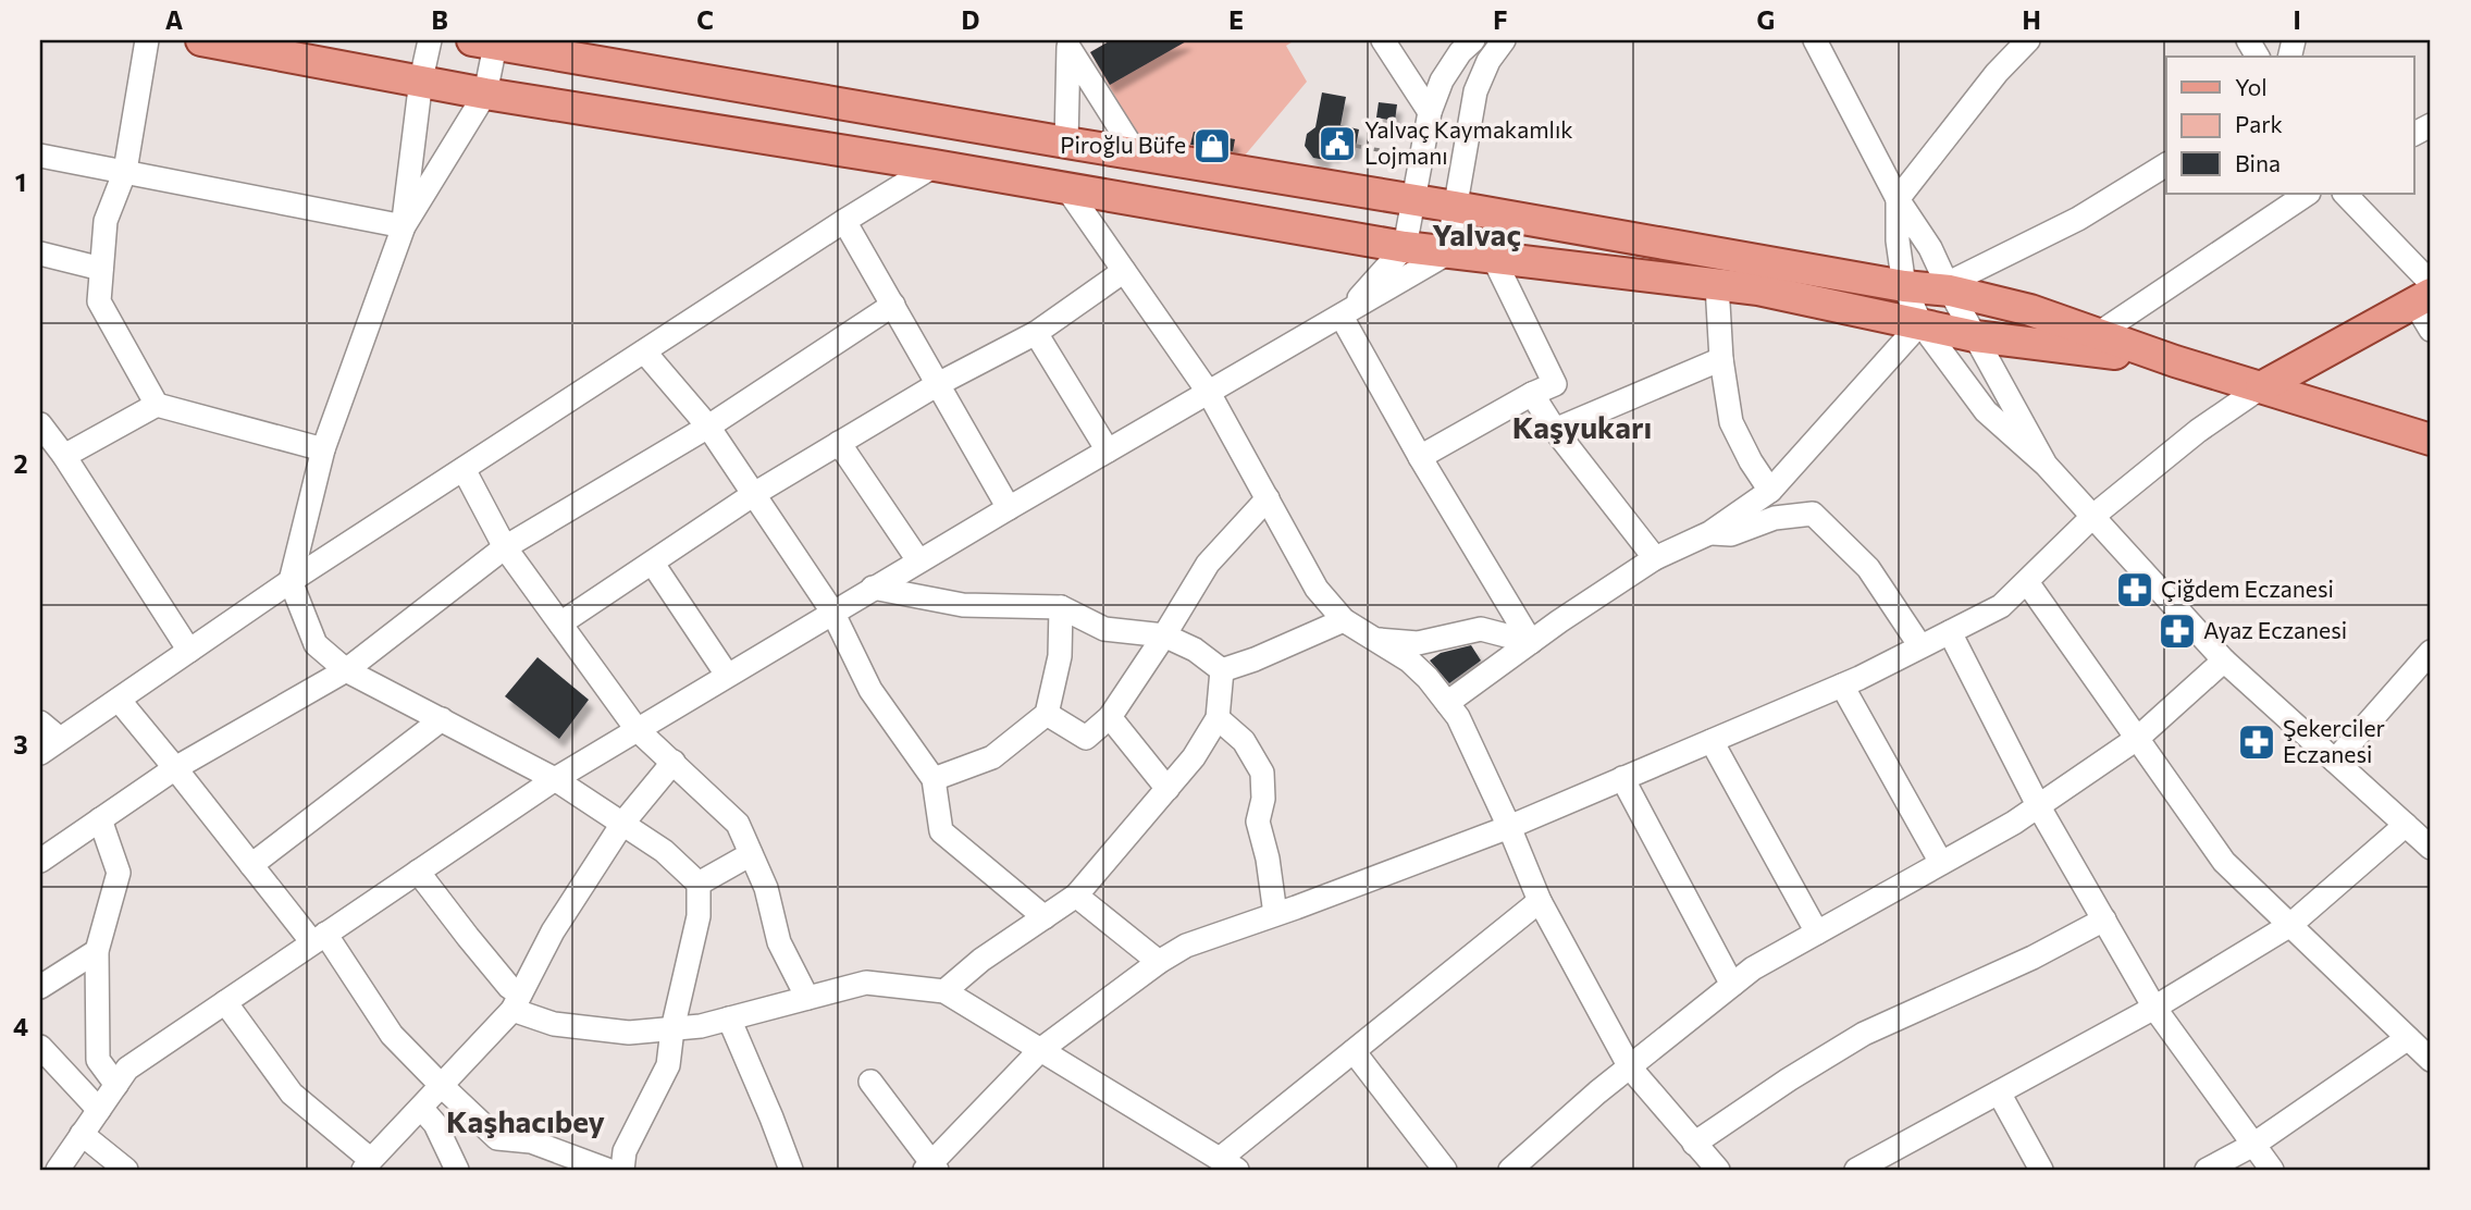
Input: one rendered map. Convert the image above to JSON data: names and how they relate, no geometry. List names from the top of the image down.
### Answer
{
  "districts": ["Yalvaç", "Kaşyukarı", "Kaşhacıbey"],
  "places": {
    "public building": ["Yalvaç Kaymakamlık Lojmanı"],
    "shop": ["Piroğlu Büfe"],
    "pharmacy": ["Çiğdem Eczanesi", "Ayaz Eczanesi", "Şekerciler Eczanesi"]
  },
  "legend": ["Yol", "Park", "Bina"],
  "grid": {
    "columns": [
      "A",
      "B",
      "C",
      "D",
      "E",
      "F",
      "G",
      "H",
      "I"
    ],
    "rows": [
      "1",
      "2",
      "3",
      "4"
    ]
  }
}
